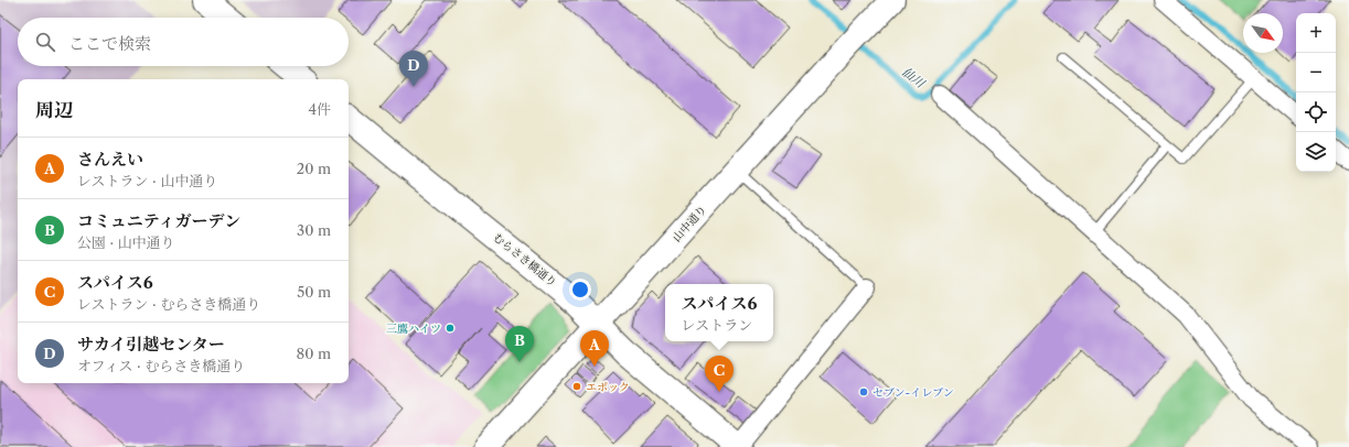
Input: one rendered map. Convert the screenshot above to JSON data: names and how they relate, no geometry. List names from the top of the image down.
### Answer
{
  "streets": {
    "street": ["山中通り", "むらさき橋通り"]
  },
  "crossings": [
    ["山中通り", "むらさき橋通り"]
  ],
  "water": ["仙川"],
  "places": ["三鷹ハイツ", "エポック", "セブン-イレブン"],
  "north": "bottom right",
  "page": {
    "map_buttons": ["+", "−"],
    "search": "ここで検索",
    "pins": [
      "D",
      "B",
      "A",
      "C"
    ],
    "heading": ["周辺", "4件"],
    "list": [
      {
        "mark": "A",
        "name": "さんえい",
        "note": "レストラン · 山中通り",
        "value": "20 m"
      },
      {
        "mark": "B",
        "name": "コミュニティガーデン",
        "note": "公園 · 山中通り",
        "value": "30 m"
      },
      {
        "mark": "C",
        "name": "スパイス6",
        "note": "レストラン · むらさき橋通り",
        "value": "50 m"
      },
      {
        "mark": "D",
        "name": "サカイ引越センター",
        "note": "オフィス · むらさき橋通り",
        "value": "80 m"
      }
    ],
    "popup": ["スパイス6", "レストラン"]
  }
}
